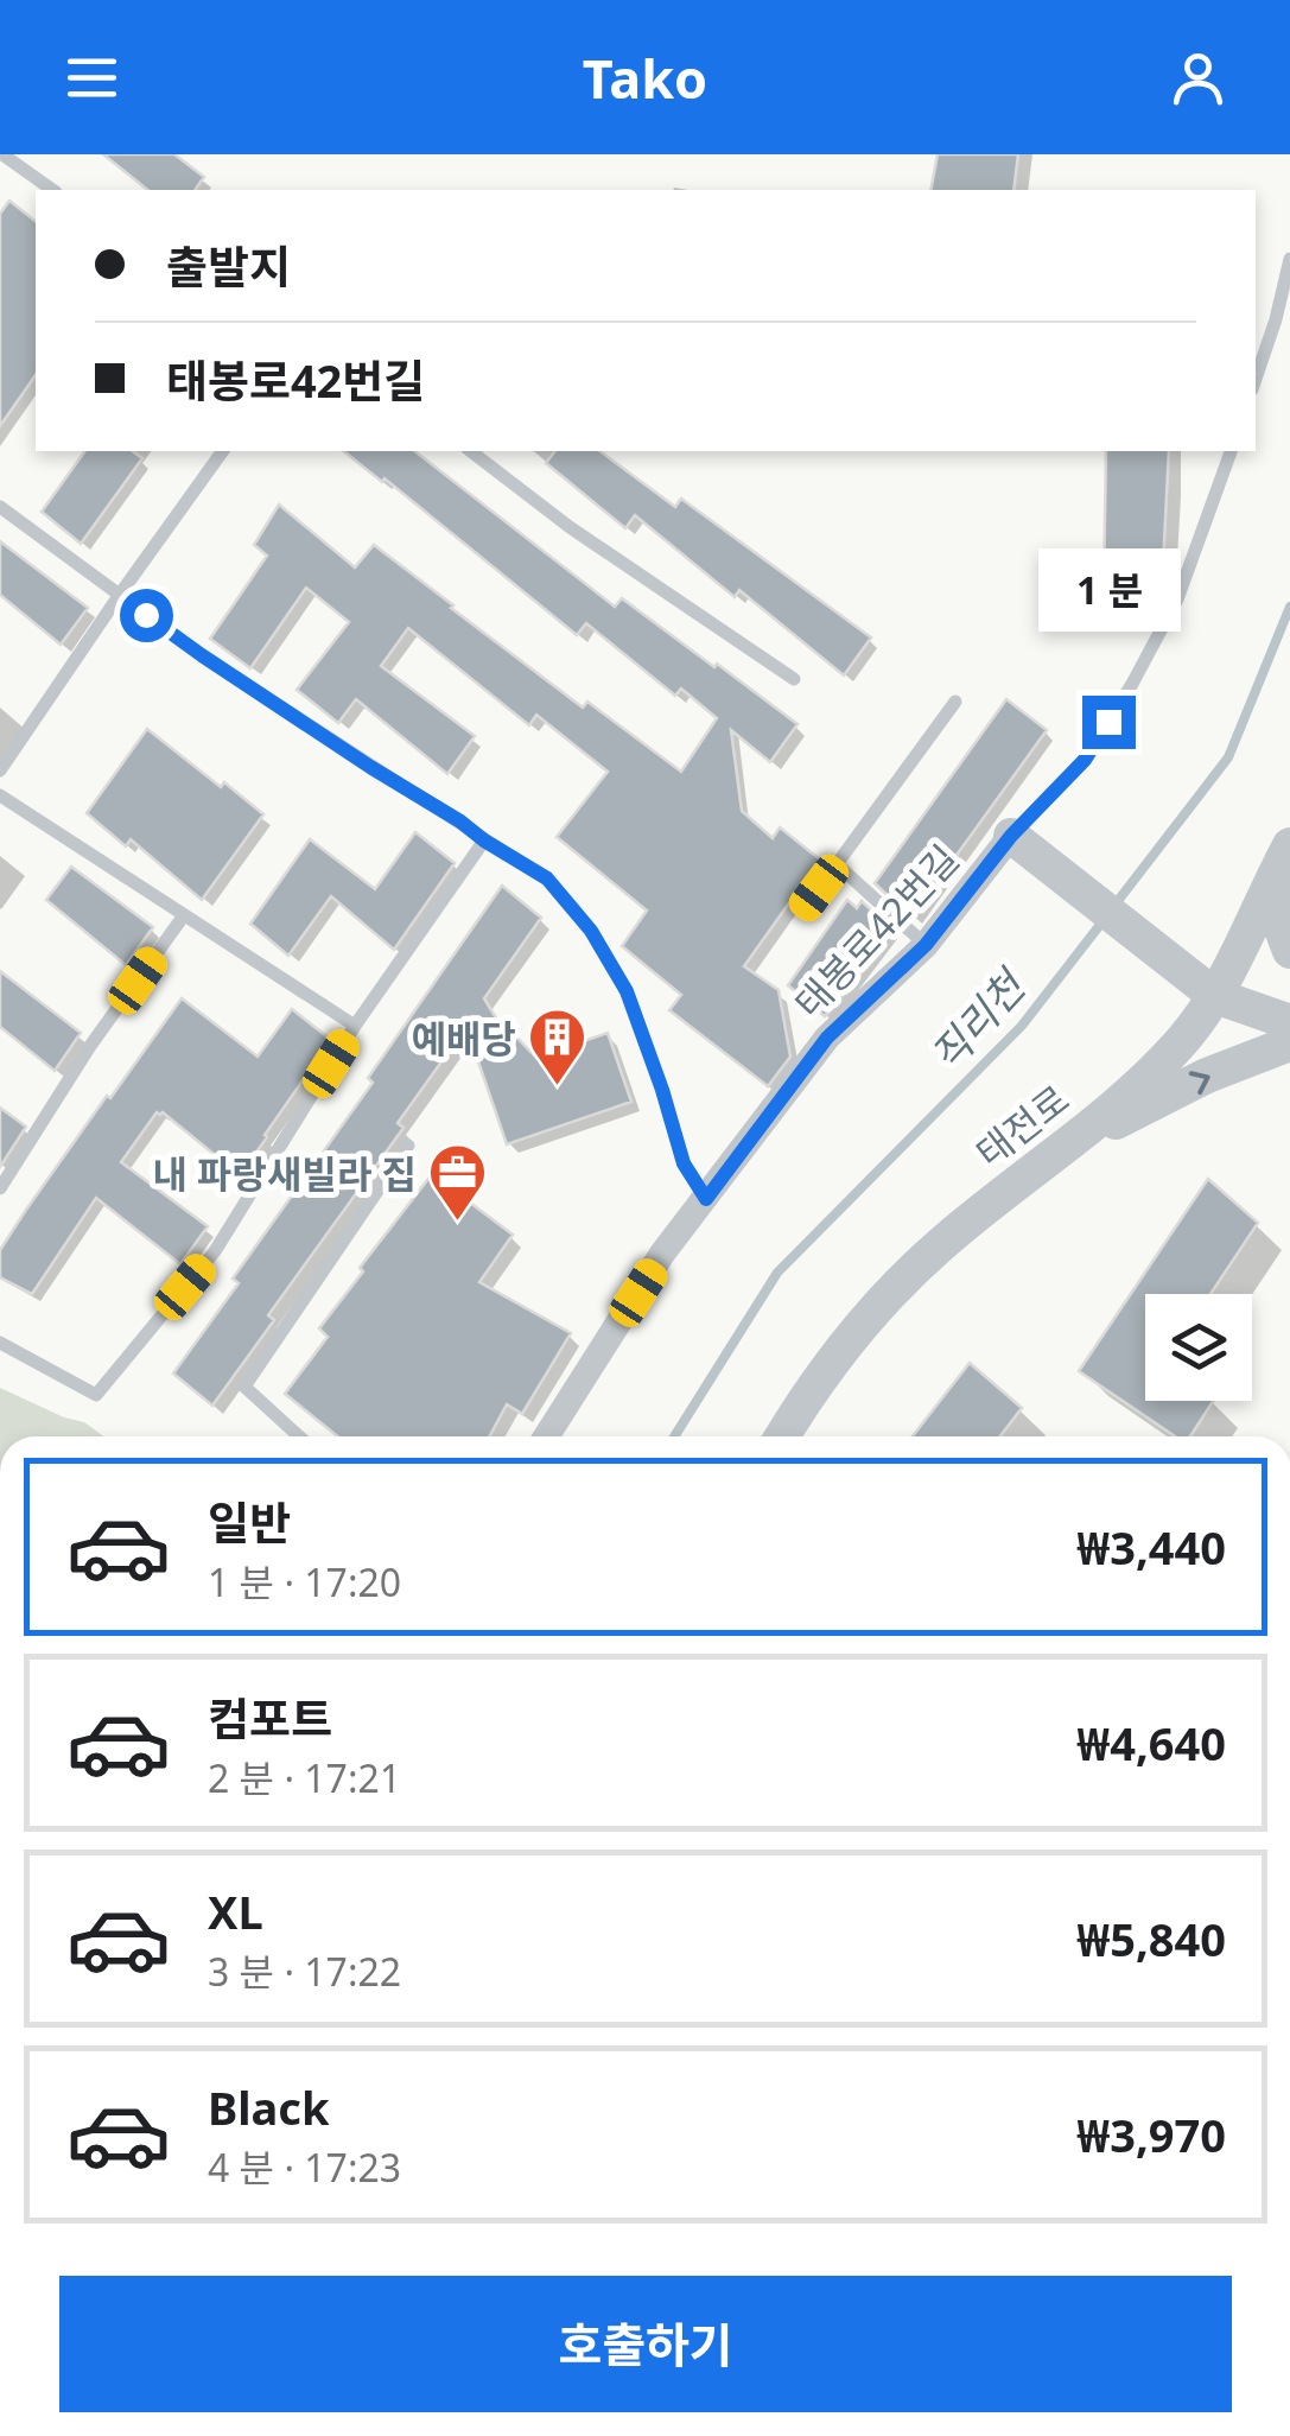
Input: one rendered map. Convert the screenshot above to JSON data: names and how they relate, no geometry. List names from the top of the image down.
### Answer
{
  "streets": {
    "street": ["태봉로42번길", "태전로"]
  },
  "water": ["직리천"],
  "places": {
    "building": ["예배당"],
    "office": ["내 파랑새빌라 집"]
  },
  "page": {
    "header": "Tako",
    "banner": ["출발지", "태봉로42번길"],
    "bubble": "1 분",
    "list": [
      {
        "name": "일반",
        "note": "1 분 · 17:20",
        "value": "₩3,440"
      },
      {
        "name": "컴포트",
        "note": "2 분 · 17:21",
        "value": "₩4,640"
      },
      {
        "name": "XL",
        "note": "3 분 · 17:22",
        "value": "₩5,840"
      },
      {
        "name": "Black",
        "note": "4 분 · 17:23",
        "value": "₩3,970"
      }
    ],
    "buttons": "호출하기"
  }
}
